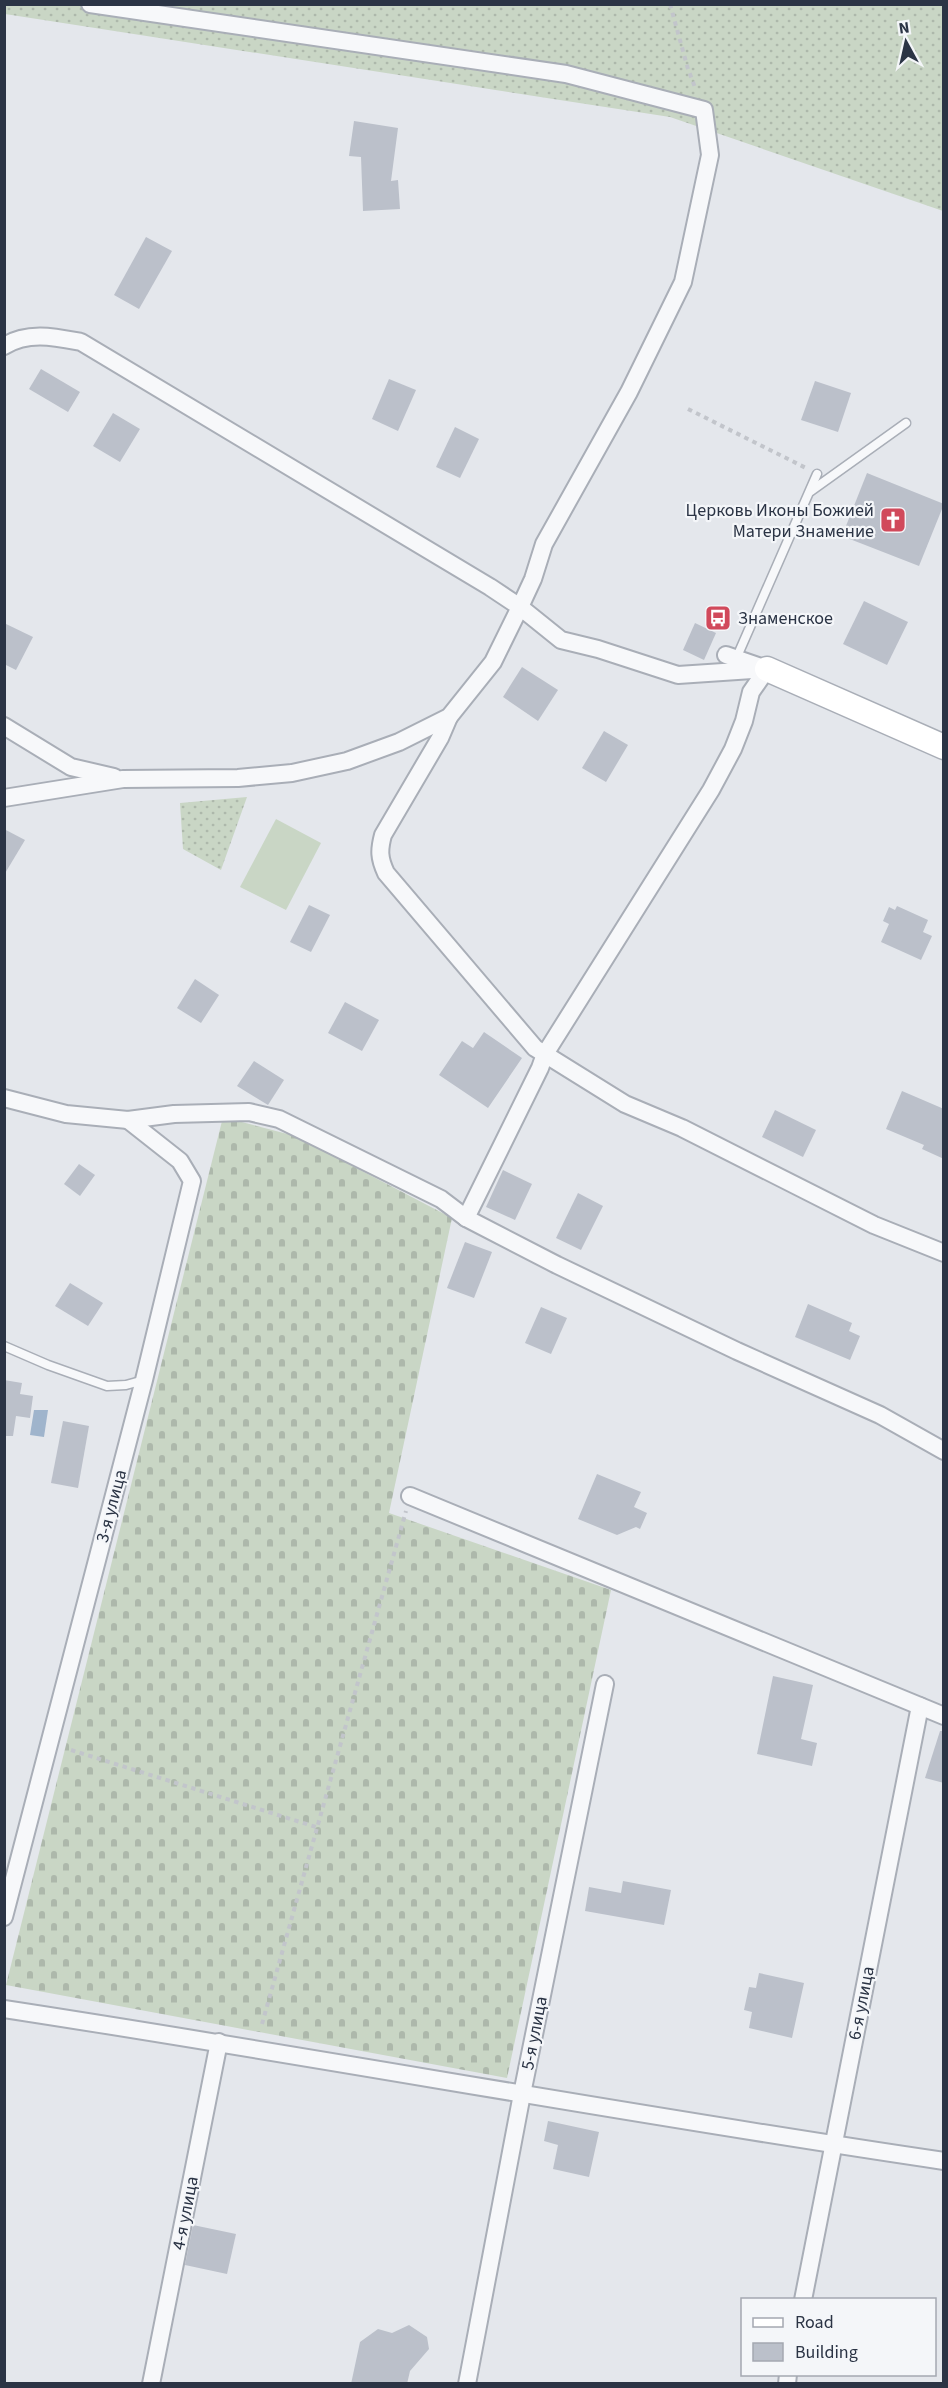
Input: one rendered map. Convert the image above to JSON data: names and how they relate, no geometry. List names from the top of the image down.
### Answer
{
  "streets": {
    "street": [
      "3-я улица",
      "6-я улица",
      "5-я улица",
      "4-я улица"
    ]
  },
  "places": {
    "church": ["Церковь Иконы Божией Матери Знамение"],
    "bus stop": ["Знаменское"]
  },
  "legend": ["Road", "Building"],
  "north": "top"
}
